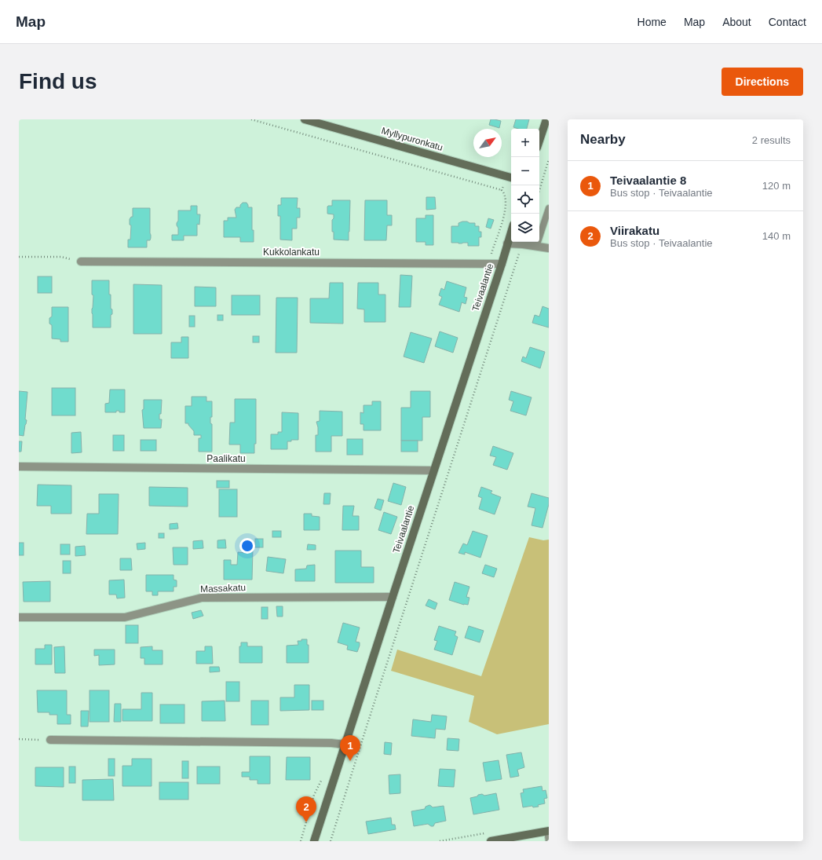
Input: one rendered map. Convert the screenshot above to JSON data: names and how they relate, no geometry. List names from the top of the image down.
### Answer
{
  "streets": {
    "main road": ["Myllypuronkatu", "Teivaalantie"],
    "street": ["Kukkolankatu", "Paalikatu", "Massakatu"]
  },
  "crossings": [
    ["Kukkolankatu", "Teivaalantie"],
    ["Teivaalantie", "Paalikatu"],
    ["Teivaalantie", "Massakatu"]
  ],
  "north": "top right",
  "page": {
    "header": "Map",
    "nav": [
      "Home",
      "Map",
      "About",
      "Contact"
    ],
    "buttons": "Directions",
    "title": "Find us",
    "heading": ["Nearby", "2 results"],
    "map_buttons": ["+", "−"],
    "list": [
      {
        "mark": "1",
        "name": "Teivaalantie 8",
        "note": "Bus stop · Teivaalantie",
        "value": "120 m"
      },
      {
        "mark": "2",
        "name": "Viirakatu",
        "note": "Bus stop · Teivaalantie",
        "value": "140 m"
      }
    ],
    "pins": ["1", "2"]
  }
}
